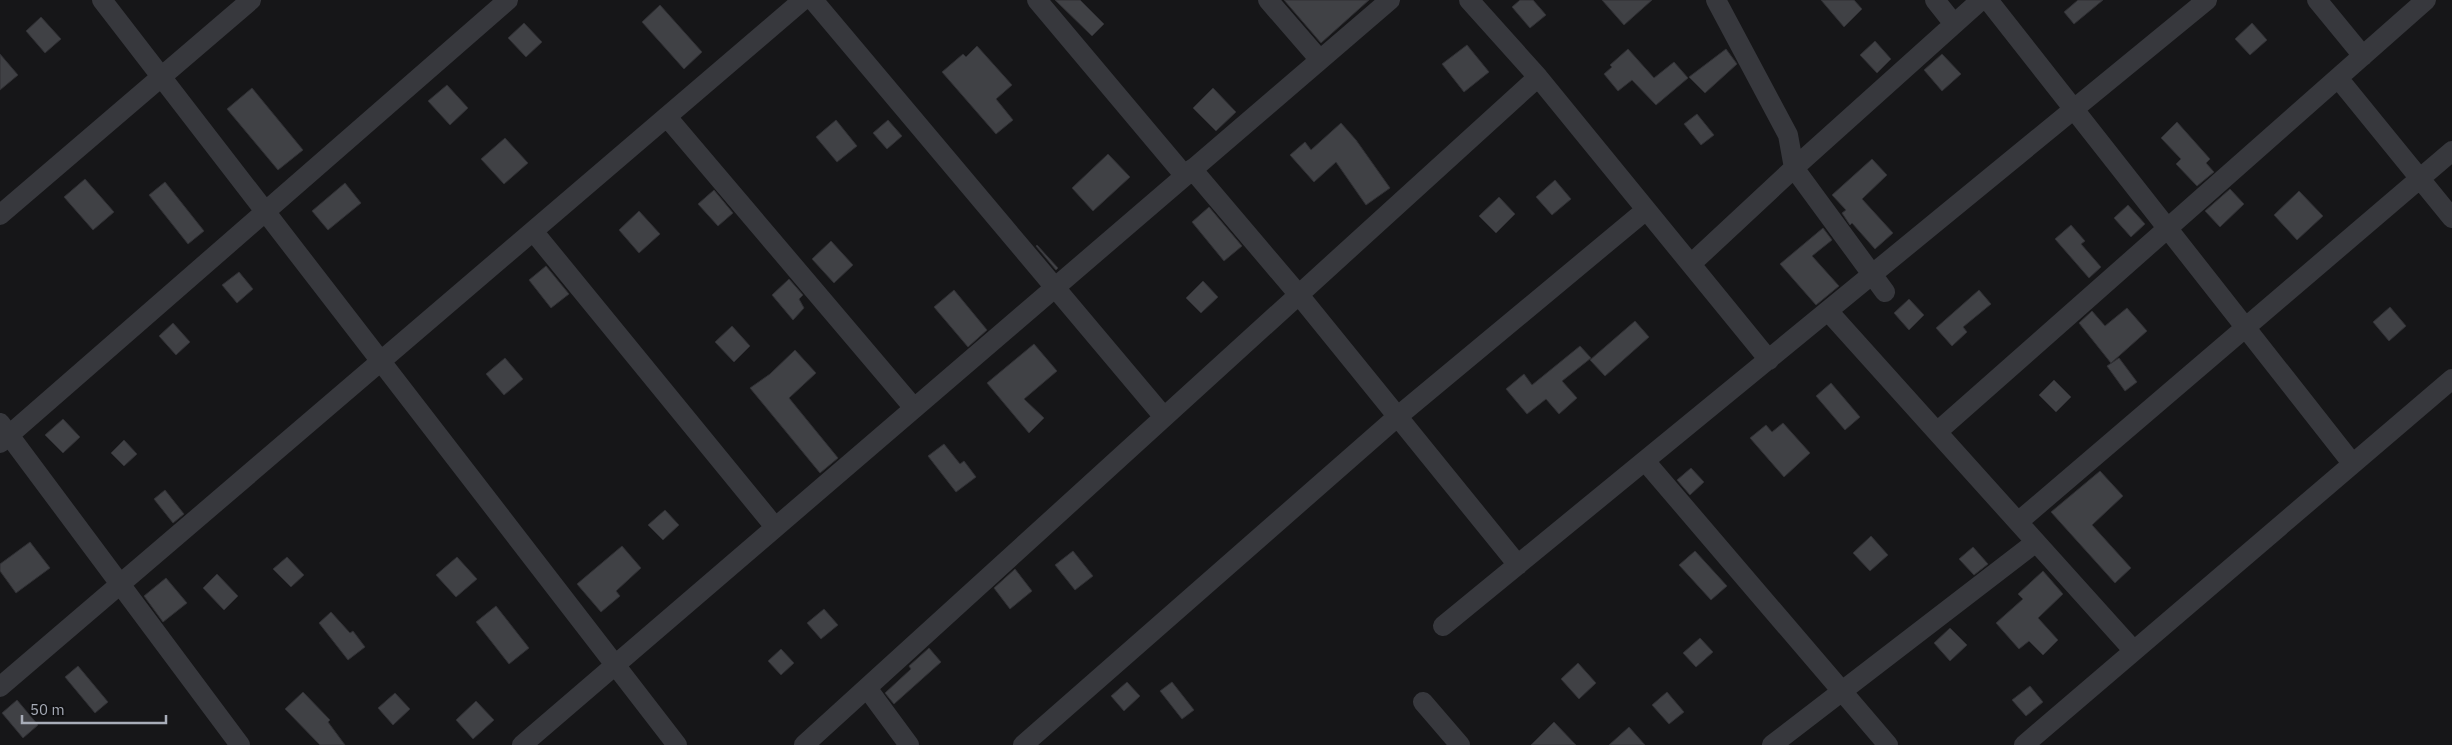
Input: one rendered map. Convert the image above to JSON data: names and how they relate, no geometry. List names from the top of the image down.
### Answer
{
  "scale_bar": "50 m"
}
